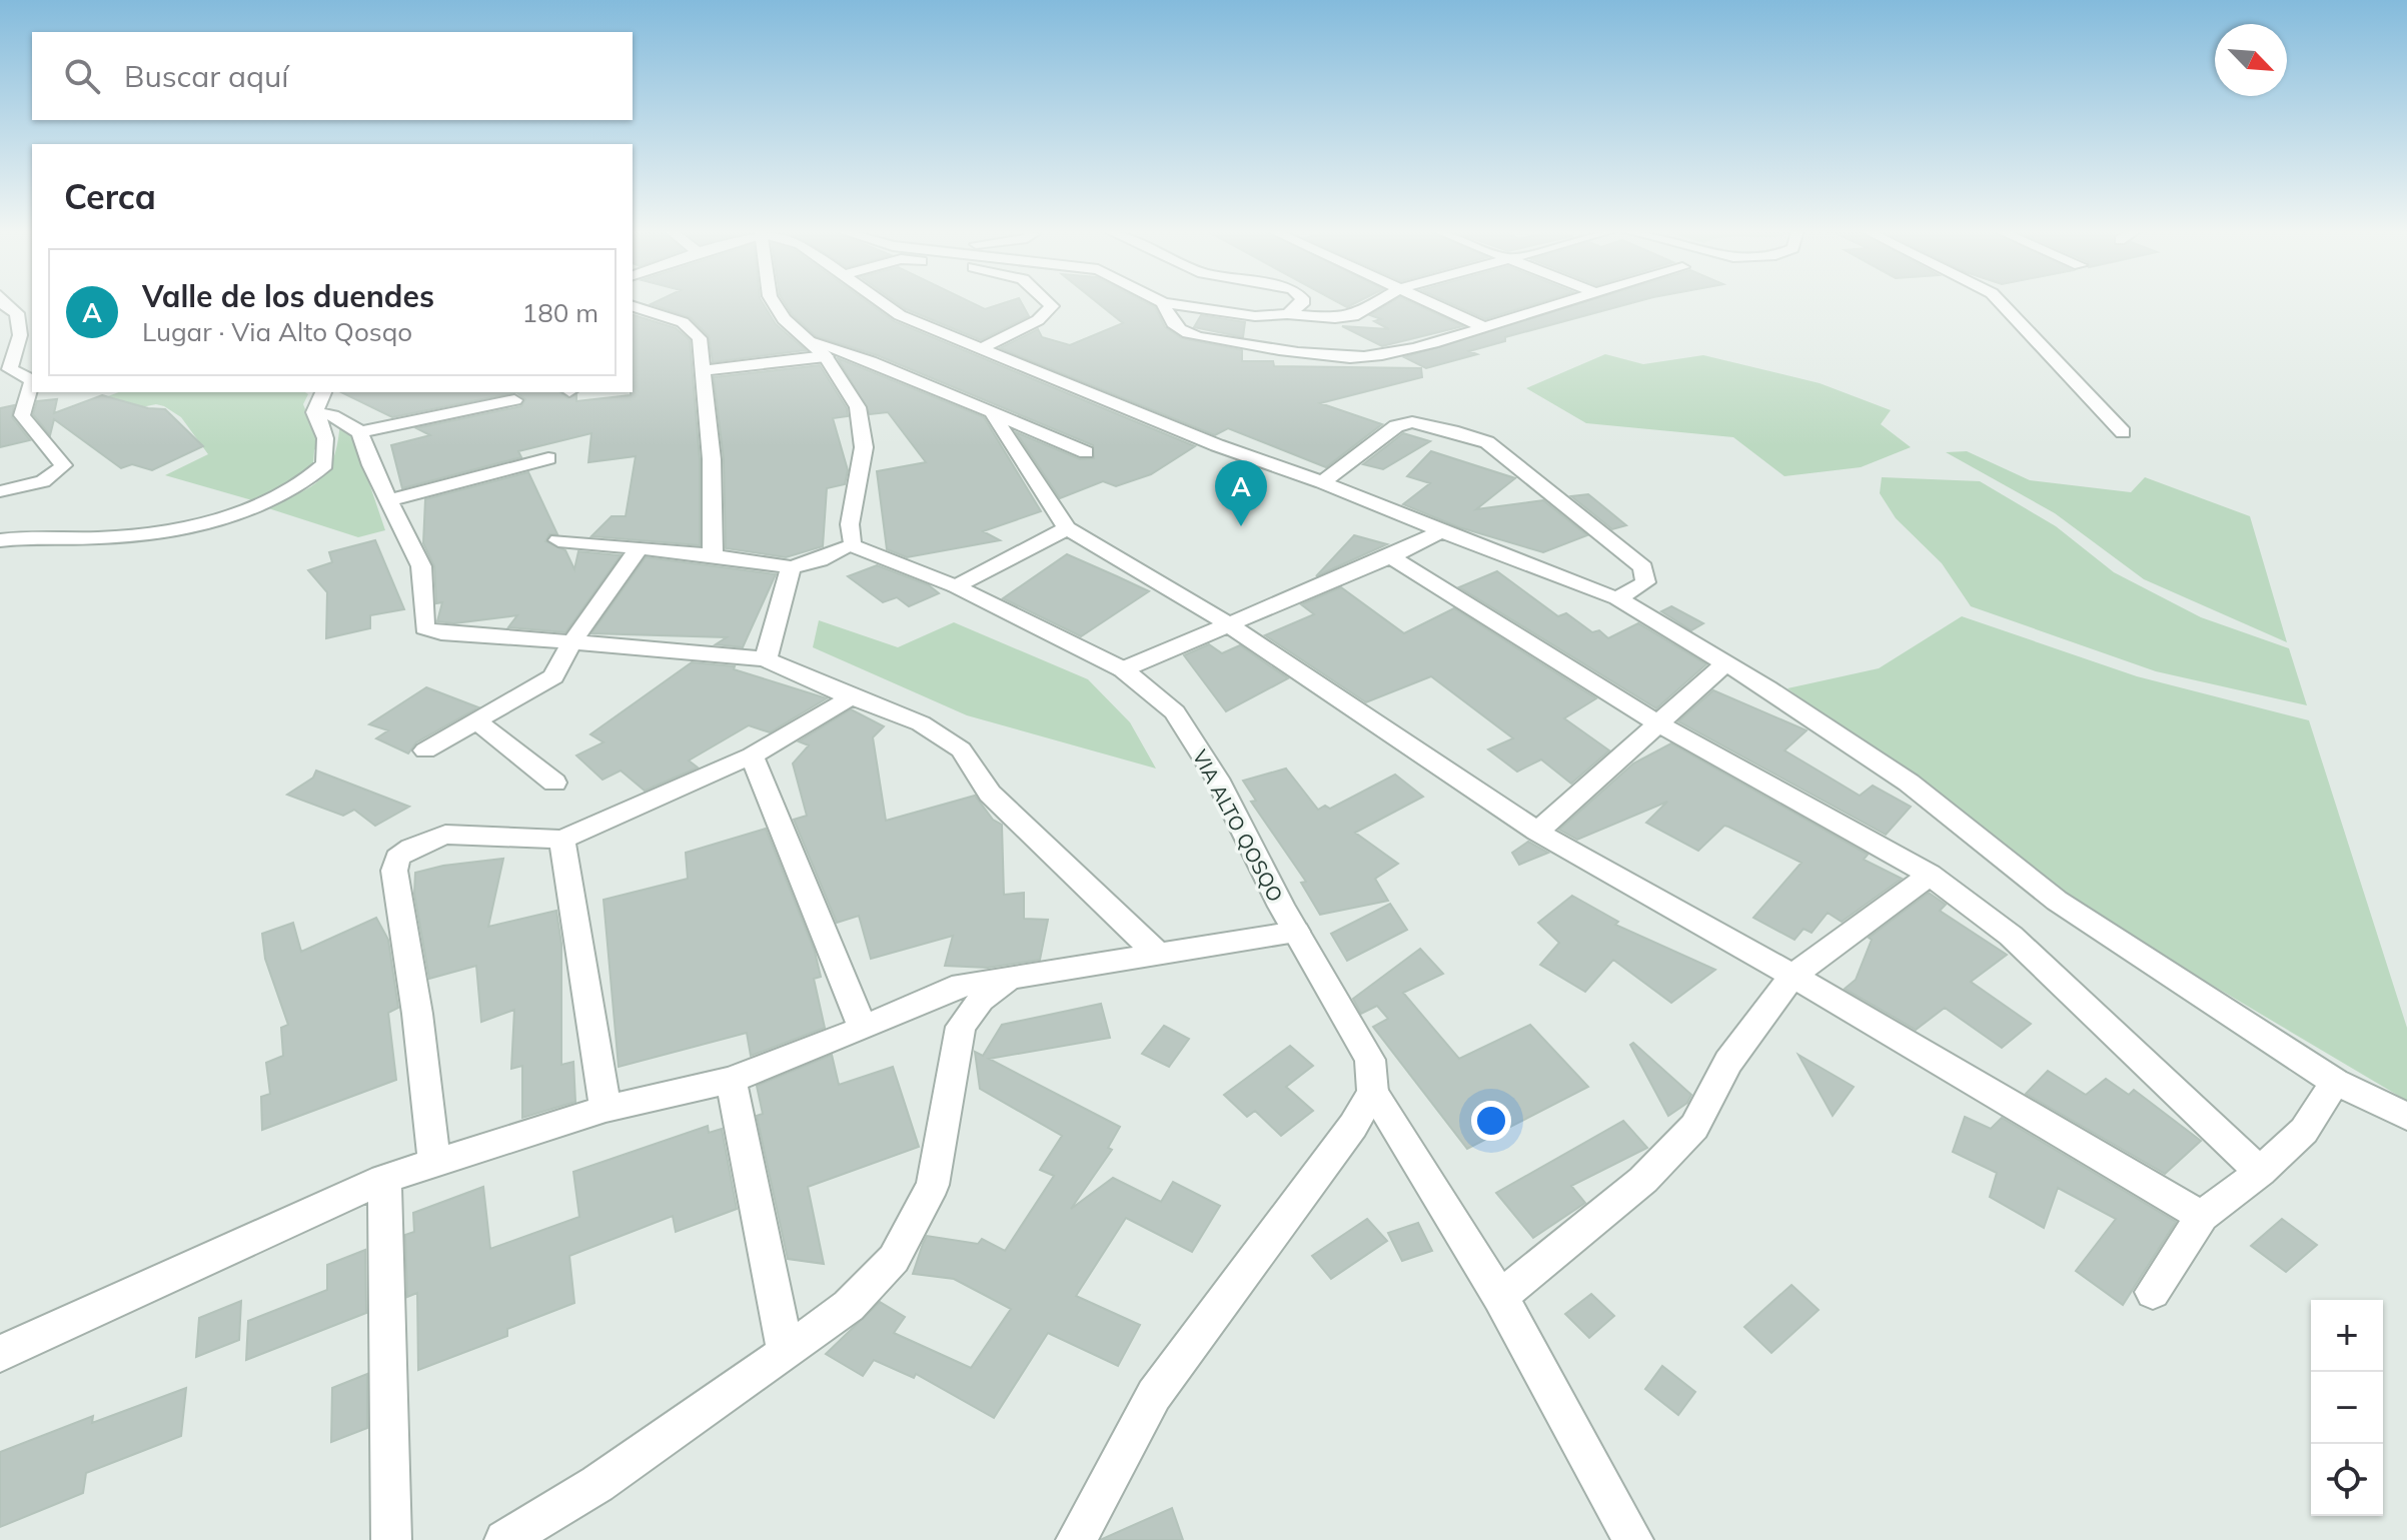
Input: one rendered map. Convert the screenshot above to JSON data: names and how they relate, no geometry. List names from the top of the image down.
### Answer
{
  "streets": {
    "street": ["VIA ALTO QOSQO"]
  },
  "north": "bottom right",
  "page": {
    "search": "Buscar aquí",
    "heading": "Cerca",
    "list": [
      {
        "mark": "A",
        "name": "Valle de los duendes",
        "note": "Lugar · Via Alto Qosqo",
        "value": "180 m"
      }
    ],
    "pins": "A",
    "map_buttons": ["+", "−"]
  }
}
